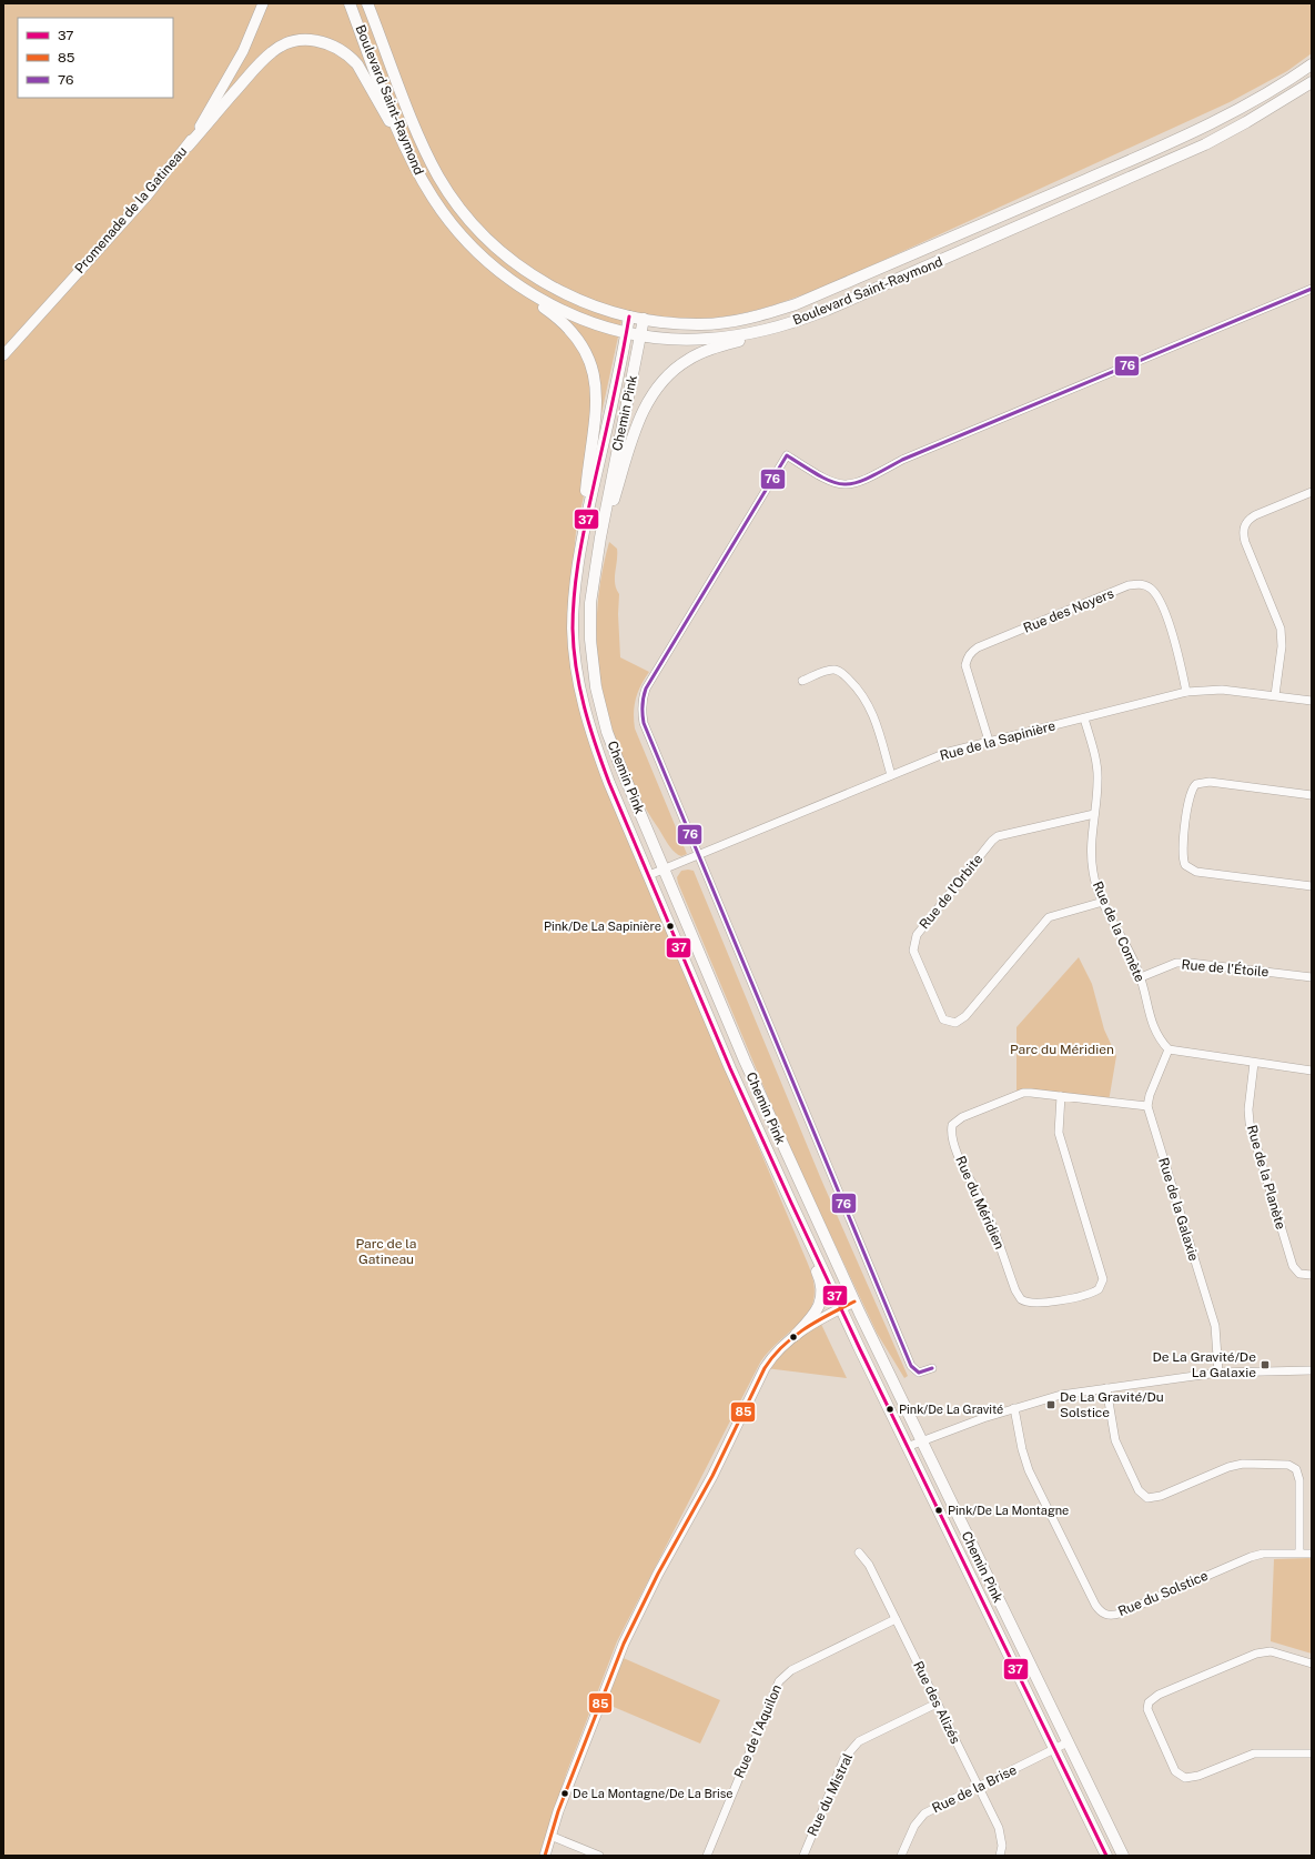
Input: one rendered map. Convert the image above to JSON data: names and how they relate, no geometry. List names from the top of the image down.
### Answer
{
  "streets": {
    "main road": ["Boulevard Saint-Raymond", "Chemin Pink"],
    "street": [
      "Promenade de la Gatineau",
      "Rue des Noyers",
      "Rue de la Sapinière",
      "Rue de l'Orbite",
      "Rue de la Comète",
      "Rue de l'Étoile",
      "Rue de la Planète",
      "Rue du Méridien",
      "Rue de la Galaxie",
      "Rue du Solstice",
      "Rue des Alizés",
      "Rue de l'Aquilon",
      "Rue de la Brise",
      "Rue du Mistral"
    ]
  },
  "crossings": [
    ["Boulevard Saint-Raymond", "Chemin Pink"],
    ["Chemin Pink", "Rue de la Sapinière"],
    ["Chemin Pink", "Rue de la Brise"],
    ["Rue des Noyers", "Rue de la Sapinière"],
    ["Rue de la Sapinière", "Rue de la Comète"],
    ["Rue de l'Orbite", "Rue de la Comète"],
    ["Rue de la Comète", "Rue de l'Étoile"],
    ["Rue du Méridien", "Rue de la Galaxie"],
    ["Rue des Alizés", "Rue de l'Aquilon"],
    ["Rue des Alizés", "Rue de la Brise"],
    ["Rue des Alizés", "Rue du Mistral"]
  ],
  "parks": ["Parc du Méridien", "Parc de la Gatineau"],
  "places": {
    "other": [
      "Pink/De La Sapinière",
      "Pink/De La Gravité",
      "Pink/De La Montagne",
      "De La Montagne/De La Brise"
    ],
    "transit": ["De La Gravité/De La Galaxie", "De La Gravité/Du Solstice"]
  },
  "lines": ["transit line 76", "transit line 37", "transit line 85"],
  "legend": ["37", "85", "76"]
}
